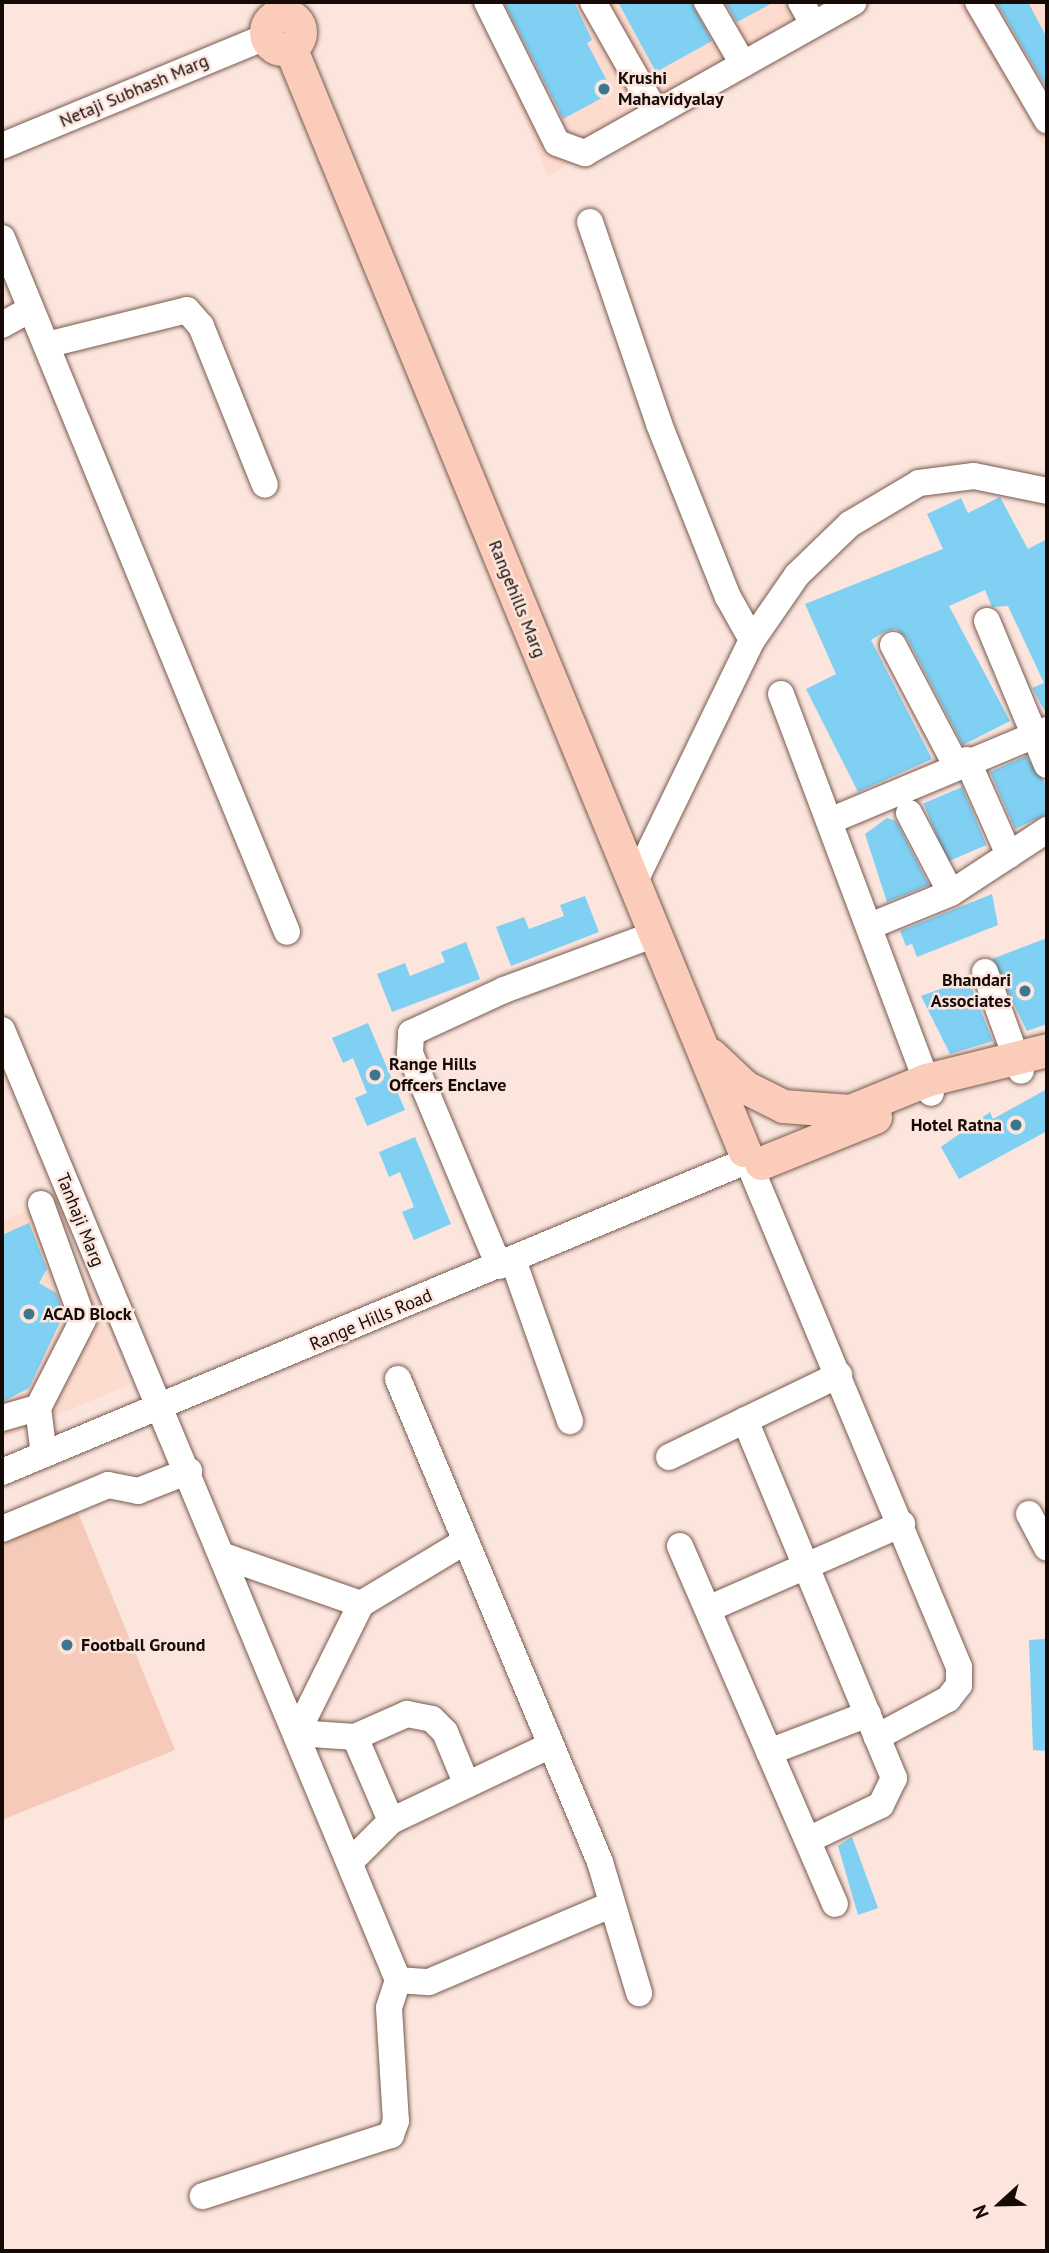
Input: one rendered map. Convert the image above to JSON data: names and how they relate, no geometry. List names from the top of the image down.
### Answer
{
  "streets": {
    "main road": ["Rangehills Marg", "Range Hills Road"],
    "street": ["Netaji Subhash Marg", "Tanhaji Marg"]
  },
  "crossings": [
    ["Netaji Subhash Marg", "Rangehills Marg"],
    ["Rangehills Marg", "Range Hills Road"],
    ["Tanhaji Marg", "Range Hills Road"]
  ],
  "places": [
    "Krushi Mahavidyalay",
    "Bhandari Associates",
    "Range Hills Offcers Enclave",
    "Hotel Ratna",
    "ACAD Block",
    "Football Ground"
  ],
  "north": "left"
}
